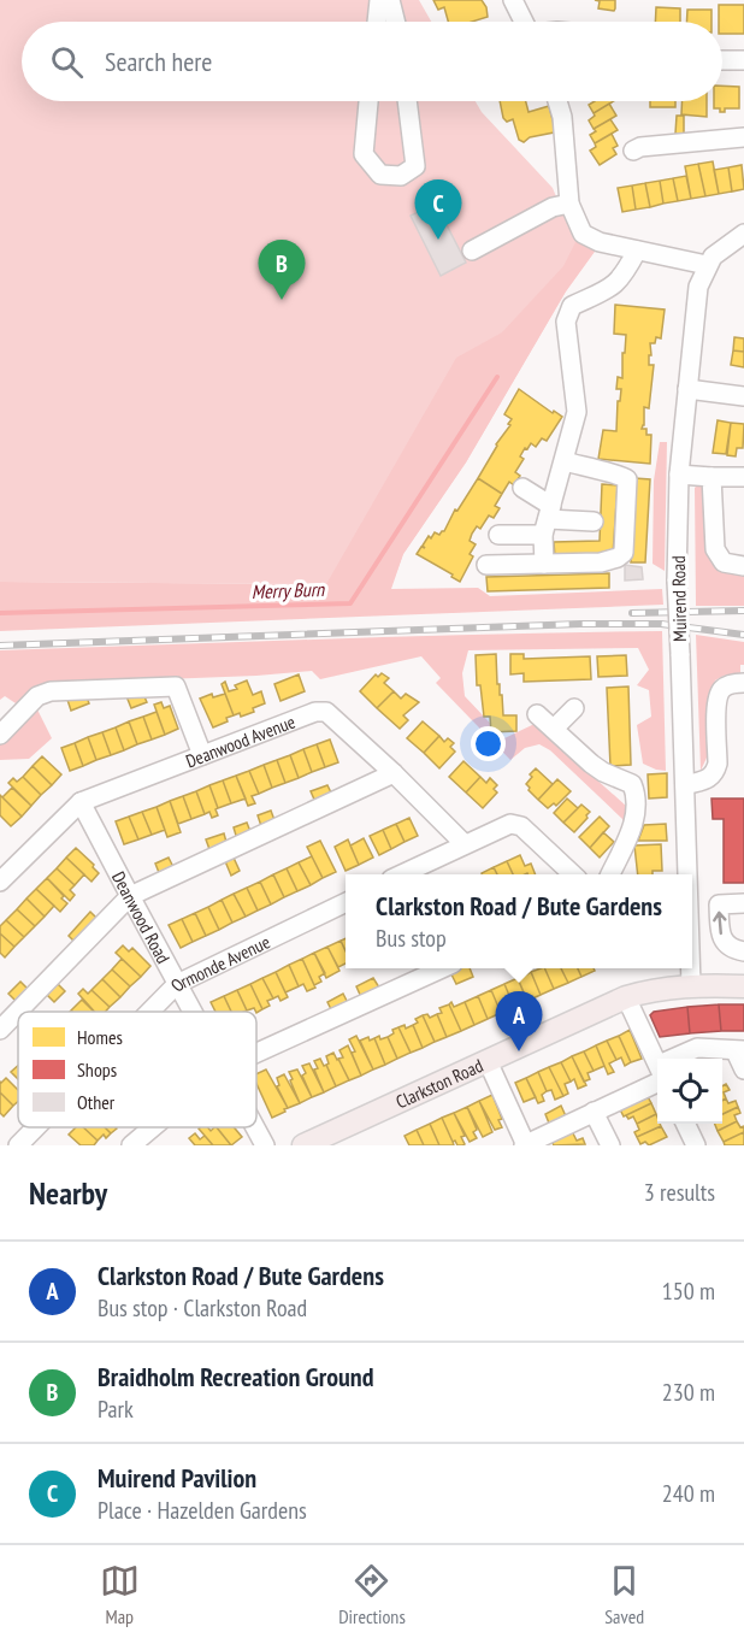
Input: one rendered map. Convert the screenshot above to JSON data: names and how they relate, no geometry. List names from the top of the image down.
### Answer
{
  "streets": {
    "main road": ["Clarkston Road"],
    "street": [
      "Muirend Road",
      "Deanwood Avenue",
      "Deanwood Road",
      "Ormonde Avenue"
    ]
  },
  "crossings": [
    ["Muirend Road", "Clarkston Road"],
    ["Deanwood Avenue", "Deanwood Road"],
    ["Deanwood Road", "Ormonde Avenue"]
  ],
  "water": ["Merry Burn"],
  "legend": ["Homes", "Shops", "Other"],
  "page": {
    "search": "Search here",
    "pins": ["C", "B", "A"],
    "popup": ["Clarkston Road / Bute Gardens", "Bus stop"],
    "heading": ["Nearby", "3 results"],
    "list": [
      {
        "mark": "A",
        "name": "Clarkston Road / Bute Gardens",
        "note": "Bus stop · Clarkston Road",
        "value": "150 m"
      },
      {
        "mark": "B",
        "name": "Braidholm Recreation Ground",
        "note": "Park",
        "value": "230 m"
      },
      {
        "mark": "C",
        "name": "Muirend Pavilion",
        "note": "Place · Hazelden Gardens",
        "value": "240 m"
      }
    ],
    "nav": ["Map", "Directions", "Saved"]
  }
}
